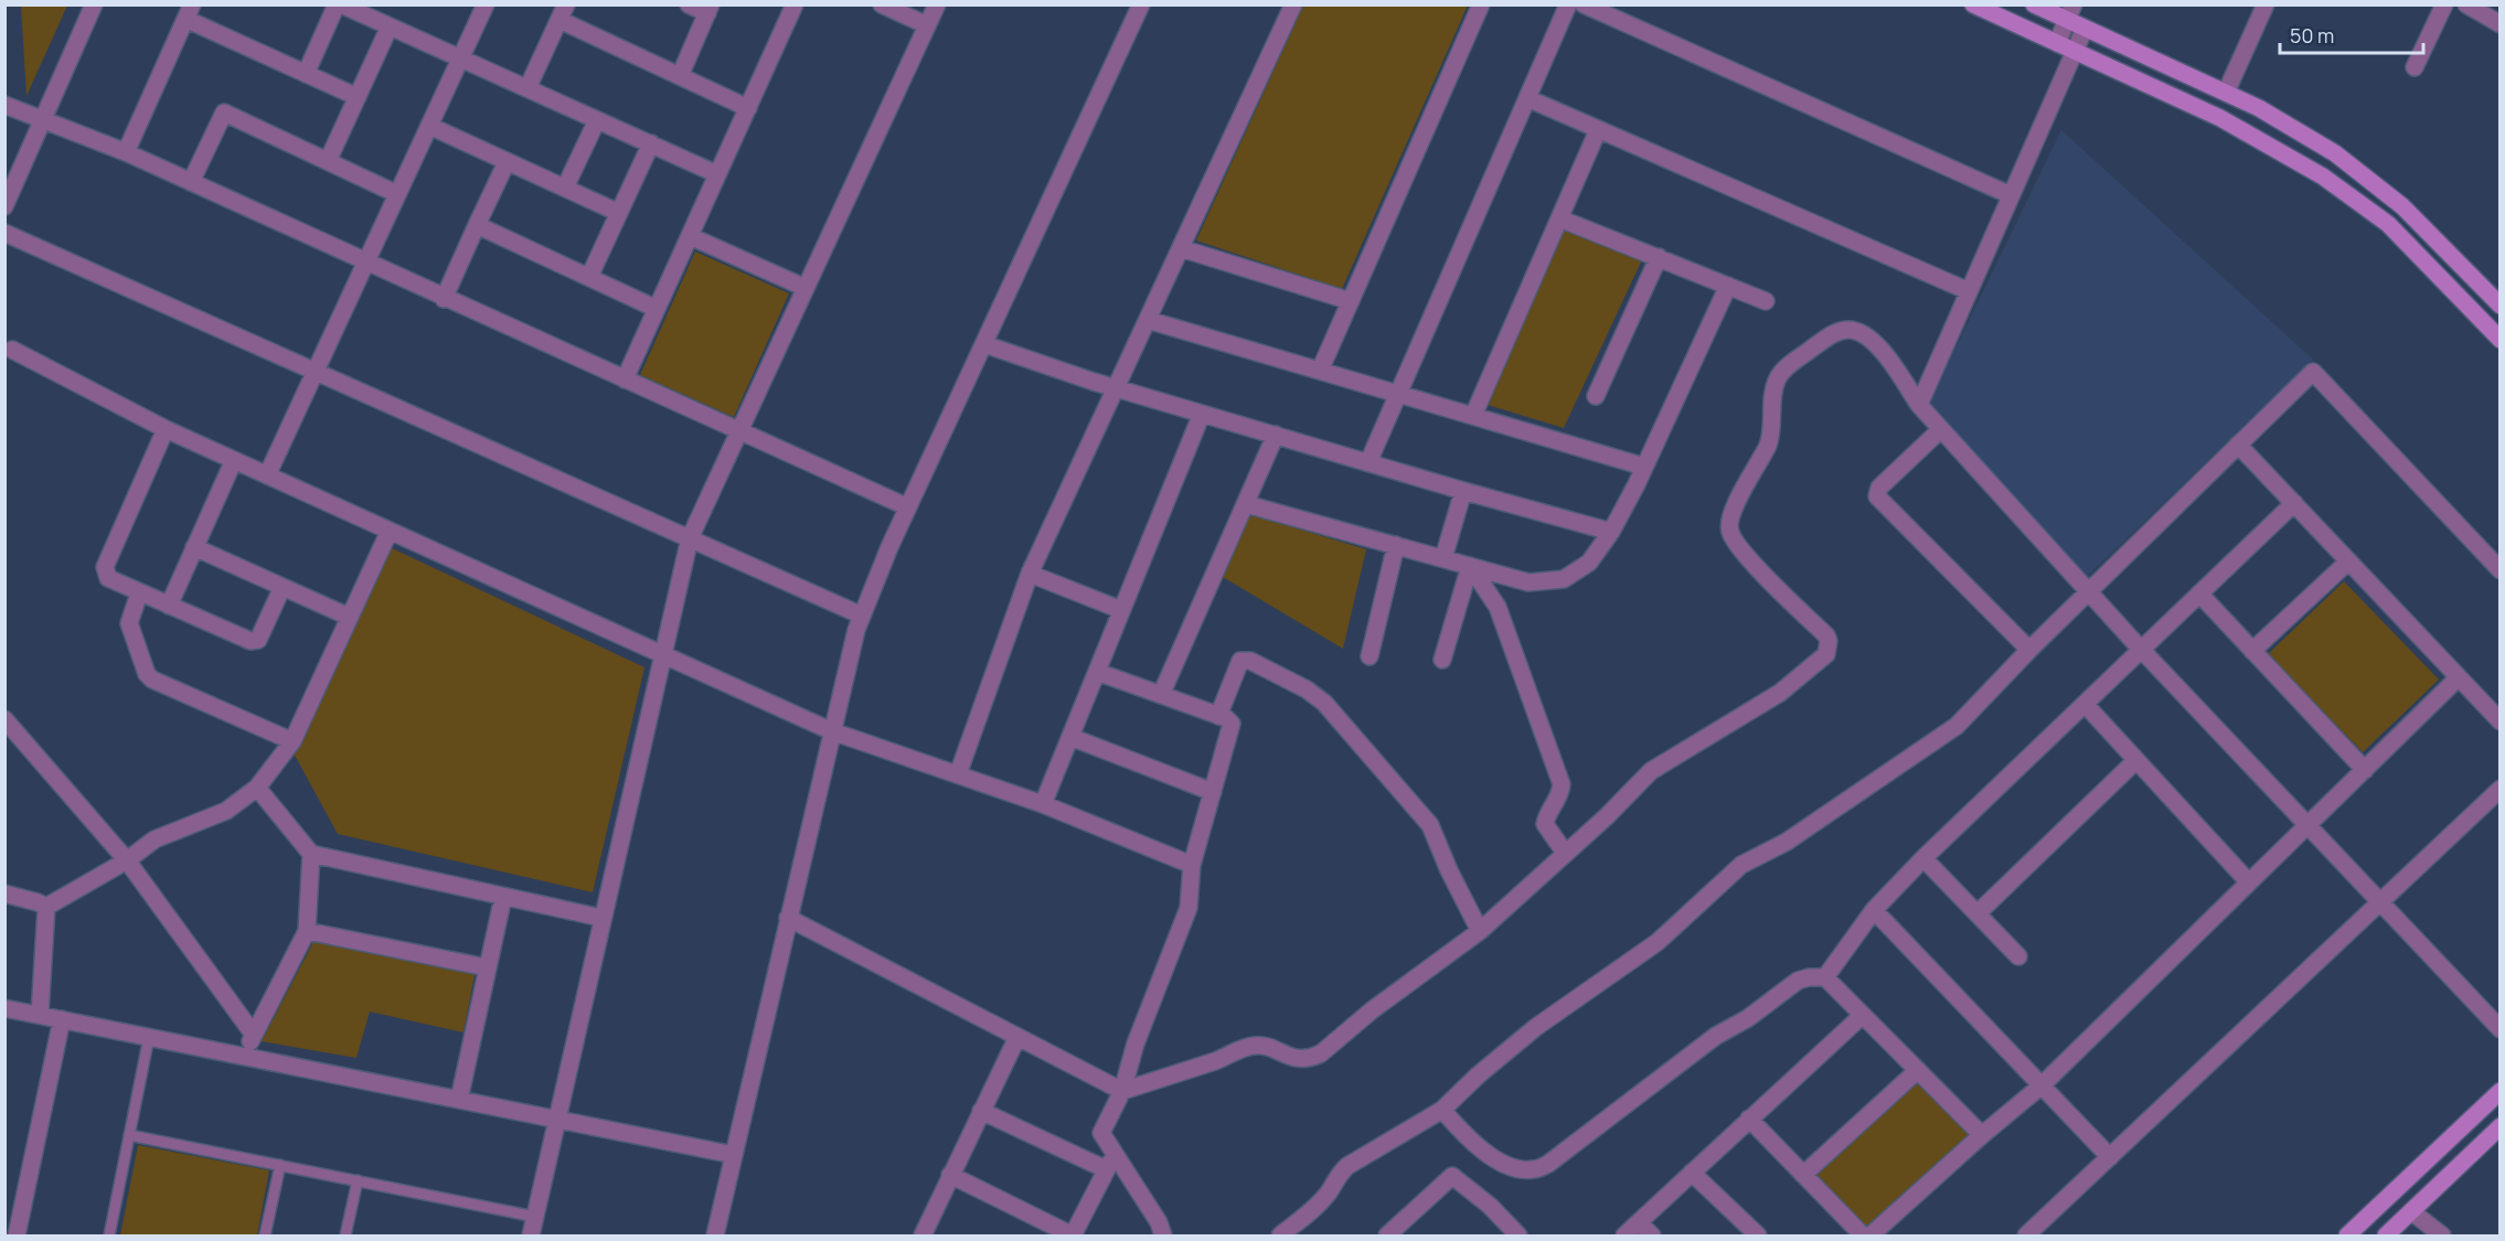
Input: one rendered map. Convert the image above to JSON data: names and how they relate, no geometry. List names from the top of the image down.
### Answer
{
  "scale_bar": "50 m"
}
